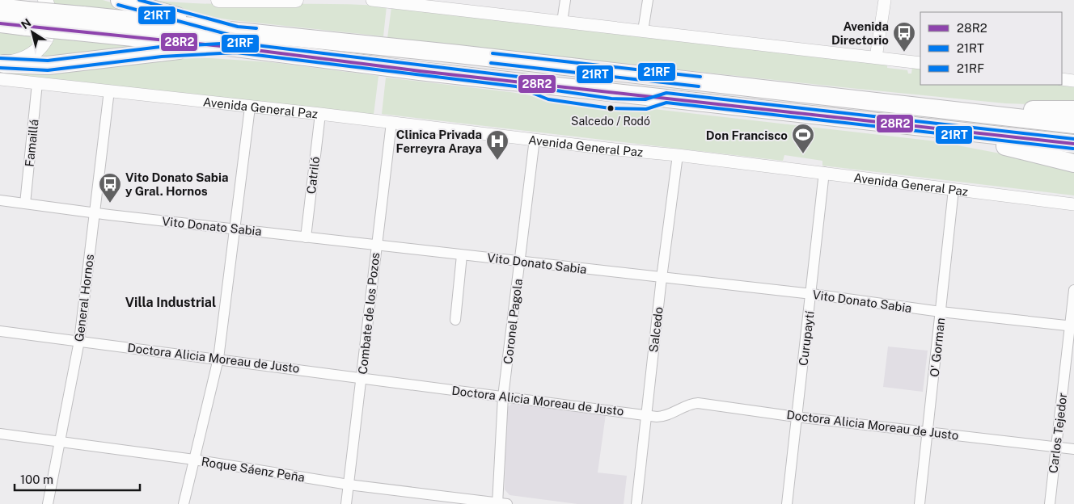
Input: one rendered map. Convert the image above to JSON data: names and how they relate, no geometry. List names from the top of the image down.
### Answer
{
  "streets": {
    "street": [
      "Avenida General Paz",
      "Famaillá",
      "Catriló",
      "Vito Donato Sabia",
      "General Hornos",
      "Combate de los Pozos",
      "Coronel Pagola",
      "Salcedo",
      "Curupaytí",
      "O' Gorman",
      "Doctora Alicia Moreau de Justo",
      "Carlos Tejedor",
      "Roque Sáenz Peña"
    ]
  },
  "crossings": [
    ["Avenida General Paz", "Famaillá"],
    ["Avenida General Paz", "Catriló"],
    ["Avenida General Paz", "General Hornos"],
    ["Avenida General Paz", "Combate de los Pozos"],
    ["Avenida General Paz", "Coronel Pagola"],
    ["Avenida General Paz", "Salcedo"],
    ["Avenida General Paz", "Curupaytí"],
    ["Avenida General Paz", "O' Gorman"],
    ["Famaillá", "Vito Donato Sabia"],
    ["Catriló", "Vito Donato Sabia"],
    ["Vito Donato Sabia", "General Hornos"],
    ["Vito Donato Sabia", "Combate de los Pozos"],
    ["Vito Donato Sabia", "Coronel Pagola"],
    ["Vito Donato Sabia", "Salcedo"],
    ["Vito Donato Sabia", "Curupaytí"],
    ["Vito Donato Sabia", "O' Gorman"],
    ["Vito Donato Sabia", "Carlos Tejedor"],
    ["General Hornos", "Doctora Alicia Moreau de Justo"],
    ["General Hornos", "Roque Sáenz Peña"],
    ["Combate de los Pozos", "Doctora Alicia Moreau de Justo"],
    ["Combate de los Pozos", "Roque Sáenz Peña"],
    ["Coronel Pagola", "Doctora Alicia Moreau de Justo"],
    ["Coronel Pagola", "Roque Sáenz Peña"],
    ["Salcedo", "Doctora Alicia Moreau de Justo"],
    ["Curupaytí", "Doctora Alicia Moreau de Justo"],
    ["O' Gorman", "Doctora Alicia Moreau de Justo"],
    ["Doctora Alicia Moreau de Justo", "Carlos Tejedor"]
  ],
  "districts": ["Villa Industrial"],
  "places": {
    "bus stop": ["Avenida Directorio", "Vito Donato Sabia y Gral. Hornos"],
    "other": ["Salcedo / Rodó"],
    "sports": ["Don Francisco"],
    "hospital": ["Clinica Privada Ferreyra Araya"]
  },
  "lines": ["transit line 21RF", "transit line 21RT", "transit line 28R2"],
  "legend": ["28R2", "21RT", "21RF"],
  "scale_bar": "100 m",
  "north": "top left"
}
